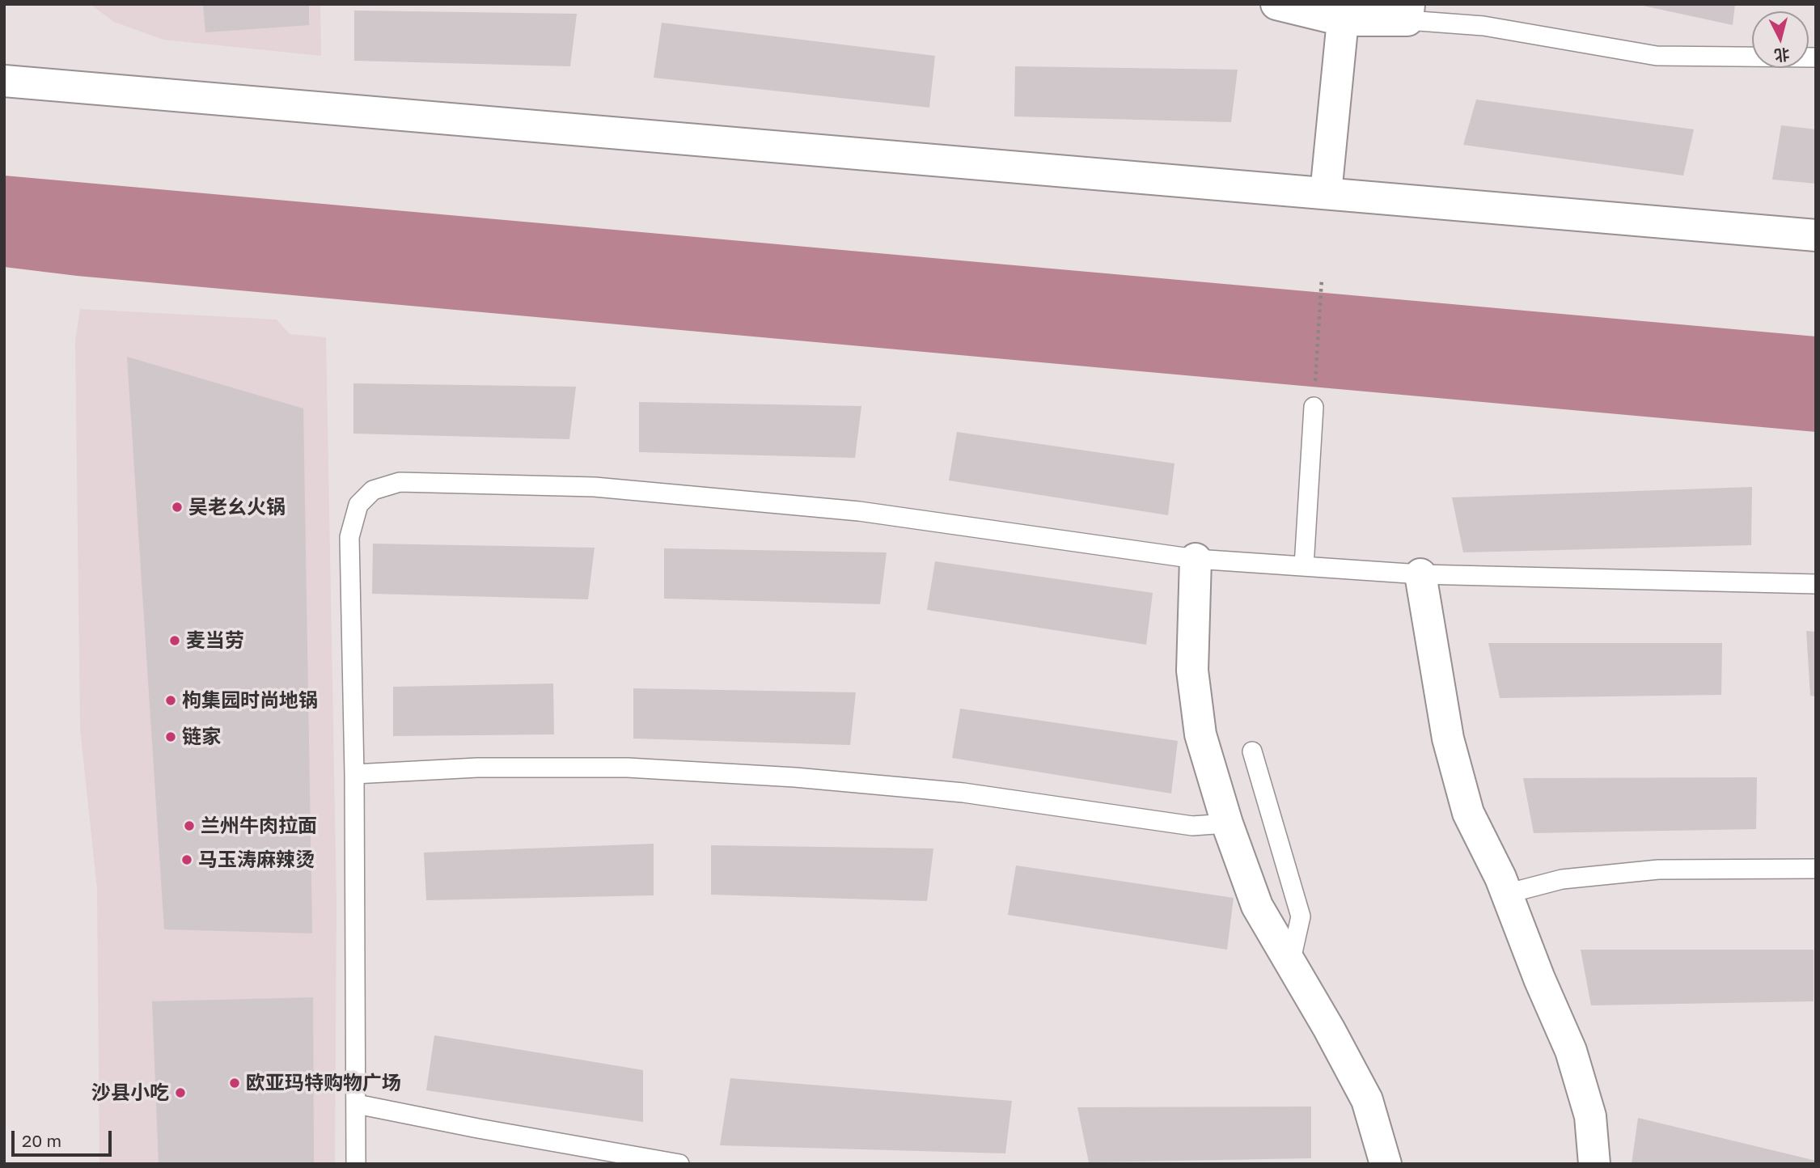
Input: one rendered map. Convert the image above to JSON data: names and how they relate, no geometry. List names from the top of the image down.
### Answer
{
  "places": [
    "吴老幺火锅",
    "麦当劳",
    "枸集园时尚地锅",
    "链家",
    "兰州牛肉拉面",
    "马玉涛麻辣烫",
    "欧亚玛特购物广场",
    "沙县小吃"
  ],
  "scale_bar": "20 m",
  "north": "bottom"
}
